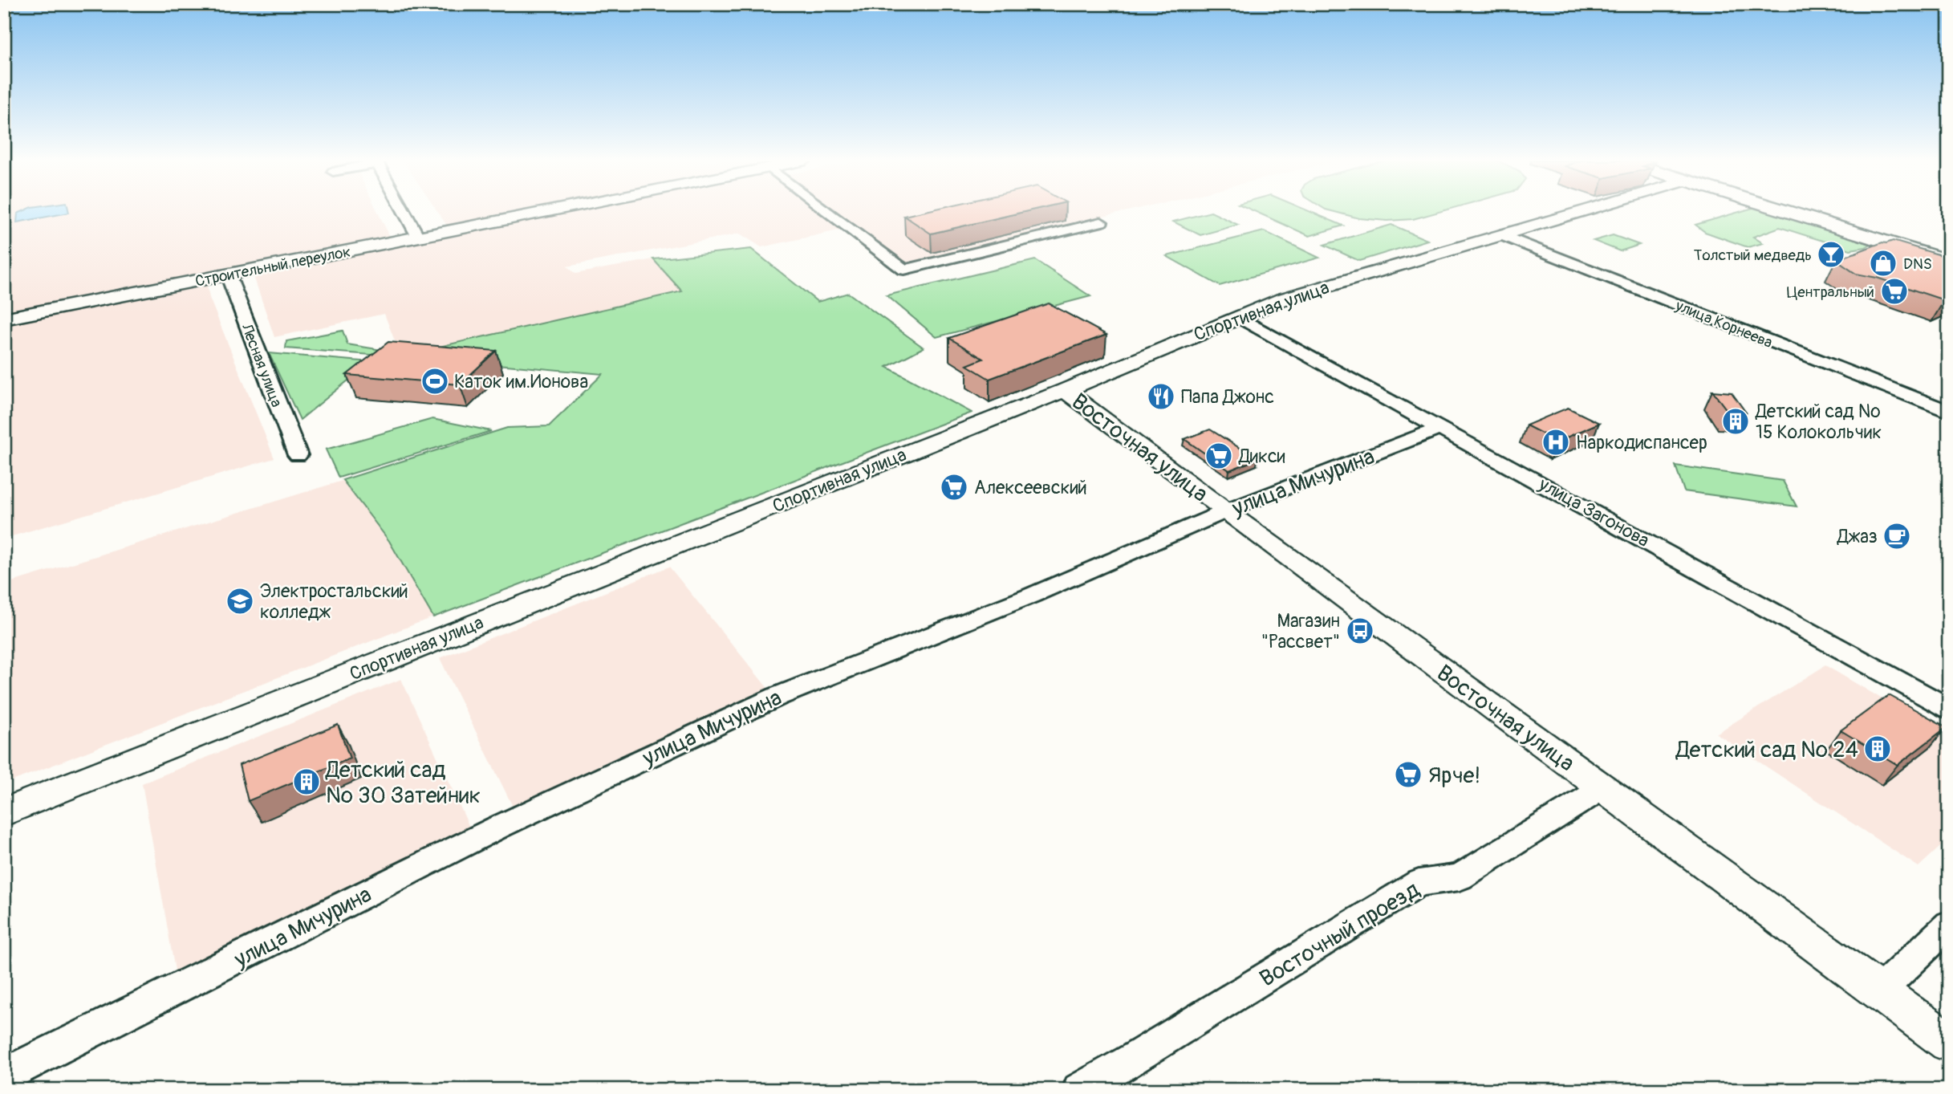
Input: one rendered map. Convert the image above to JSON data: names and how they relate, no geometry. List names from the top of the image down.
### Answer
{
  "streets": {
    "street": [
      "Строительный переулок",
      "Спортивная улица",
      "улица Корнеева",
      "Лесная улица",
      "Восточная улица",
      "улица Мичурина",
      "улица Загонова",
      "Восточный проезд"
    ]
  },
  "crossings": [
    ["Строительный переулок", "Лесная улица"],
    ["Спортивная улица", "улица Корнеева"],
    ["Спортивная улица", "Восточная улица"],
    ["Спортивная улица", "улица Загонова"],
    ["Восточная улица", "улица Мичурина"],
    ["Восточная улица", "Восточный проезд"],
    ["улица Мичурина", "улица Загонова"]
  ],
  "places": {
    "bar": ["Толстый медведь"],
    "shop": ["DNS"],
    "supermarket": [
      "Центральный",
      "Дикси",
      "Алексеевский",
      "Ярче!"
    ],
    "sports": ["Каток им.Ионова"],
    "restaurant": ["Папа Джонс"],
    "building": ["Детский сад № 15 Колокольчик", "Детский сад № 24", "Детский сад № 30 Затейник"],
    "hospital": ["Наркодиспансер"],
    "cafe": ["Джаз"],
    "school or university": ["Электростальский колледж"],
    "bus stop": ["Магазин \"Рассвет\""]
  }
}
